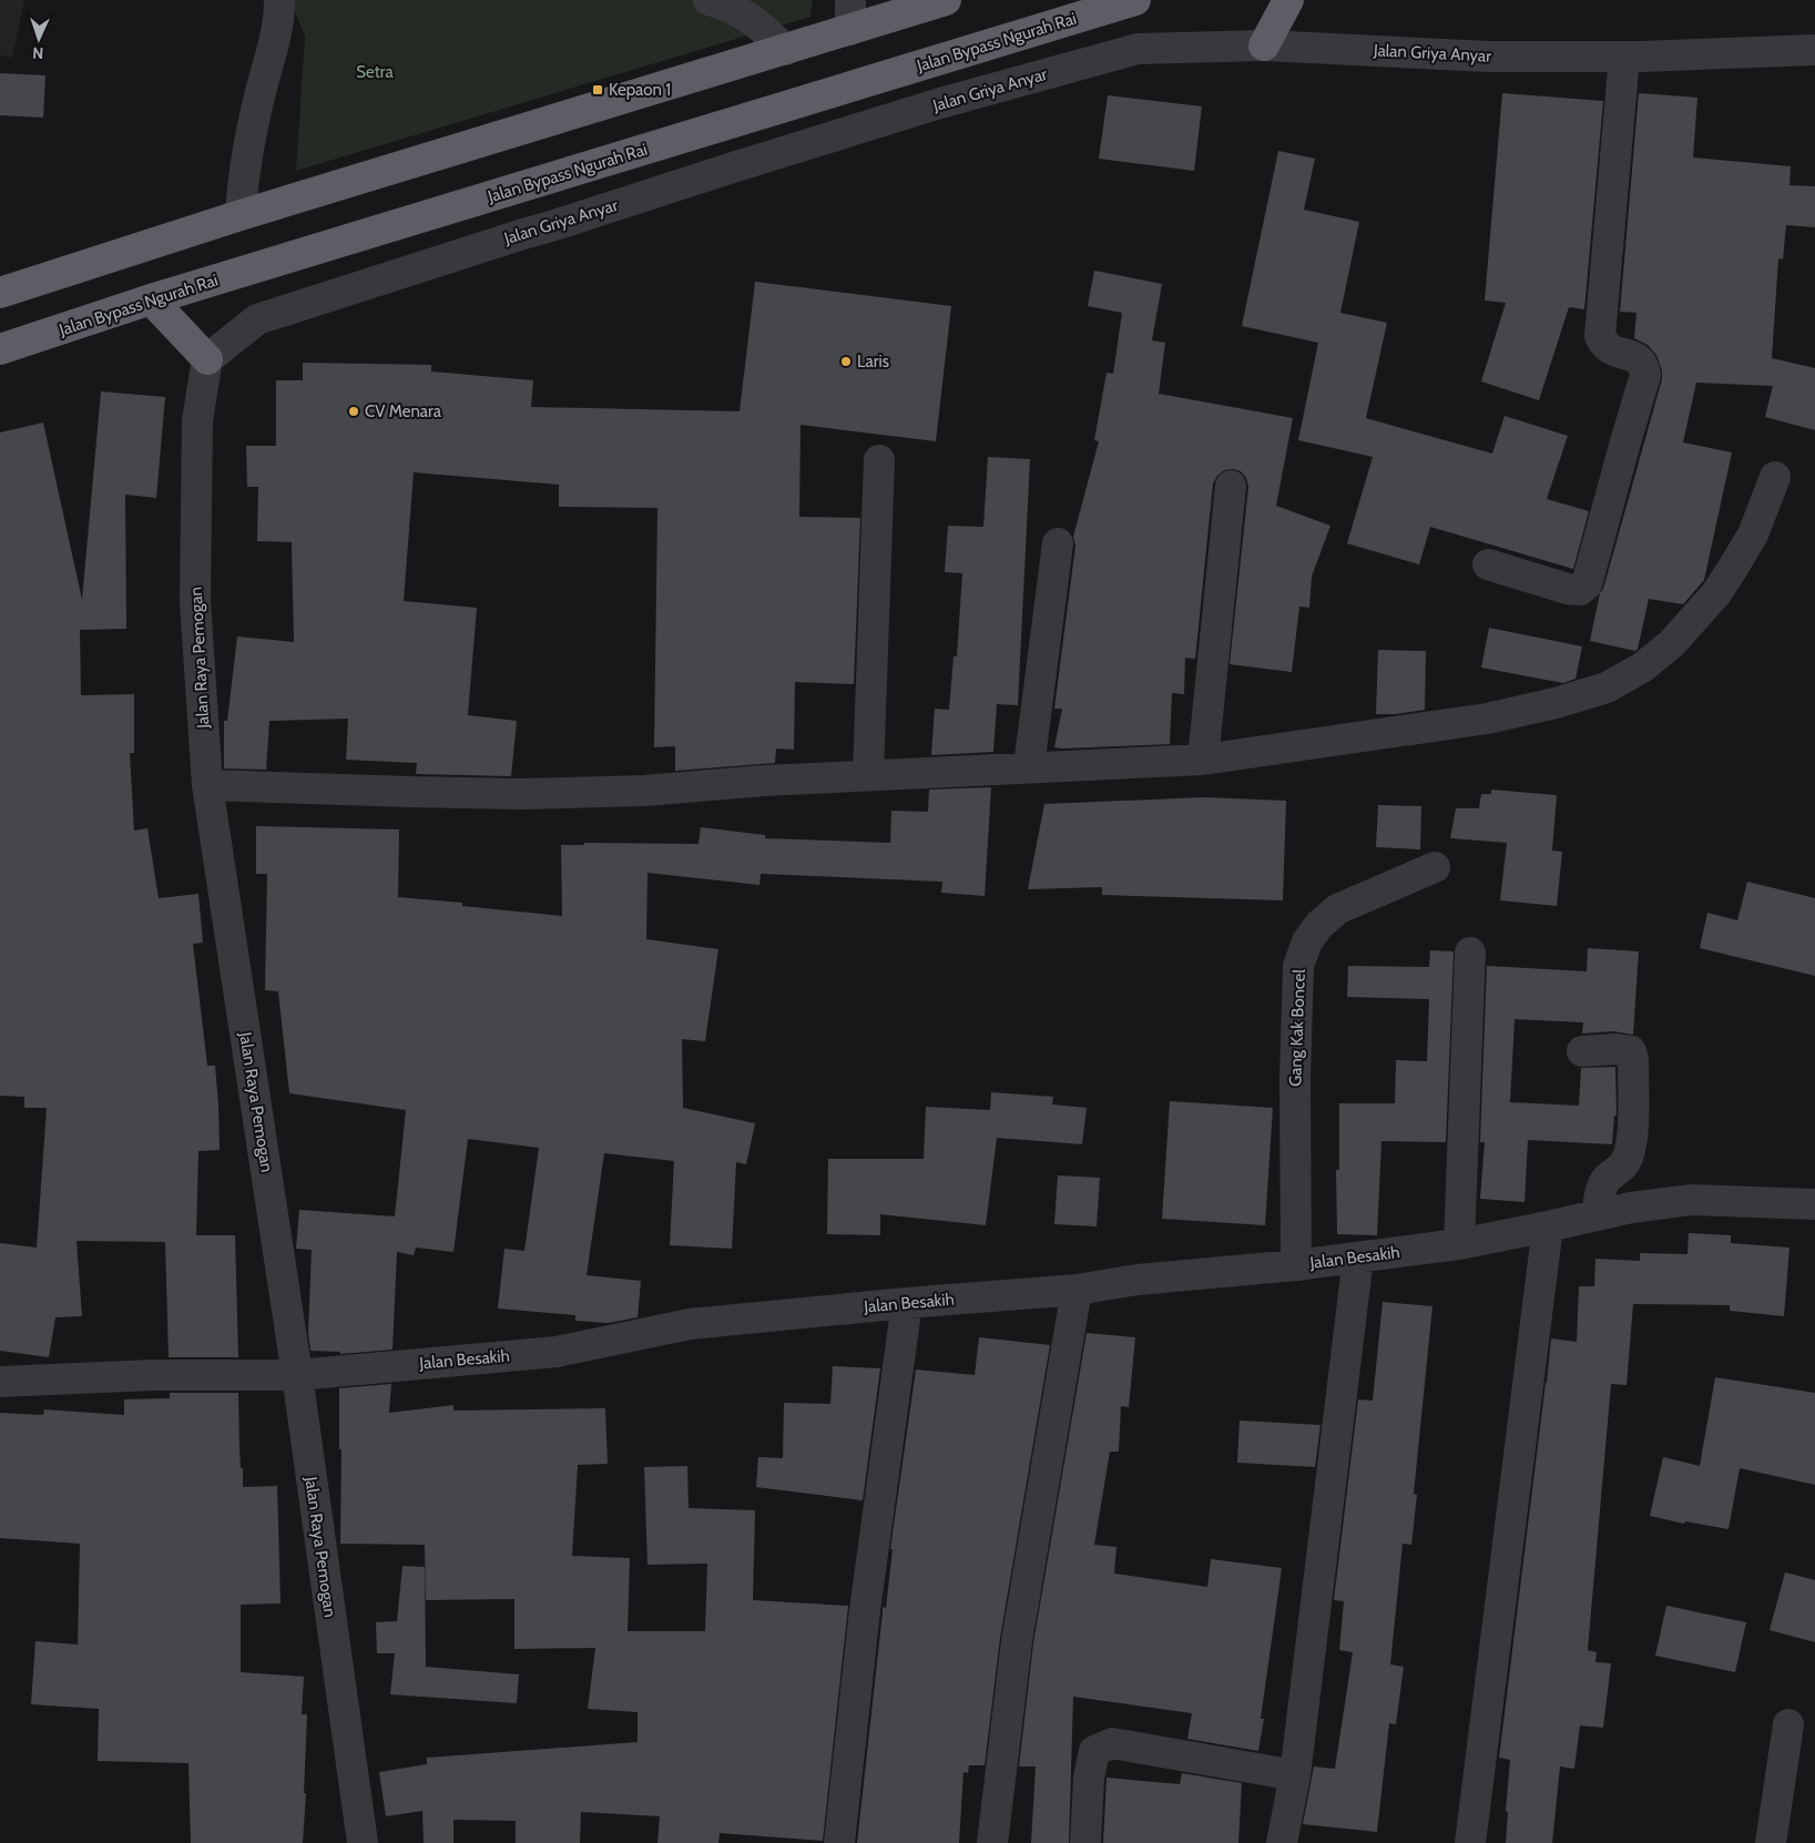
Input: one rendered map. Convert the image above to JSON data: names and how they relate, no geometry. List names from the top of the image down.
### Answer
{
  "streets": {
    "highway": ["Jalan Bypass Ngurah Rai"],
    "street": [
      "Jalan Griya Anyar",
      "Jalan Raya Pemogan",
      "Gang Kak Boncel",
      "Jalan Besakih"
    ]
  },
  "crossings": [
    ["Jalan Griya Anyar", "Jalan Raya Pemogan"],
    ["Jalan Raya Pemogan", "Jalan Besakih"],
    ["Gang Kak Boncel", "Jalan Besakih"]
  ],
  "parks": ["Setra"],
  "places": {
    "transit": ["Kepaon 1"],
    "other": ["Laris", "CV Menara"]
  },
  "north": "bottom"
}
